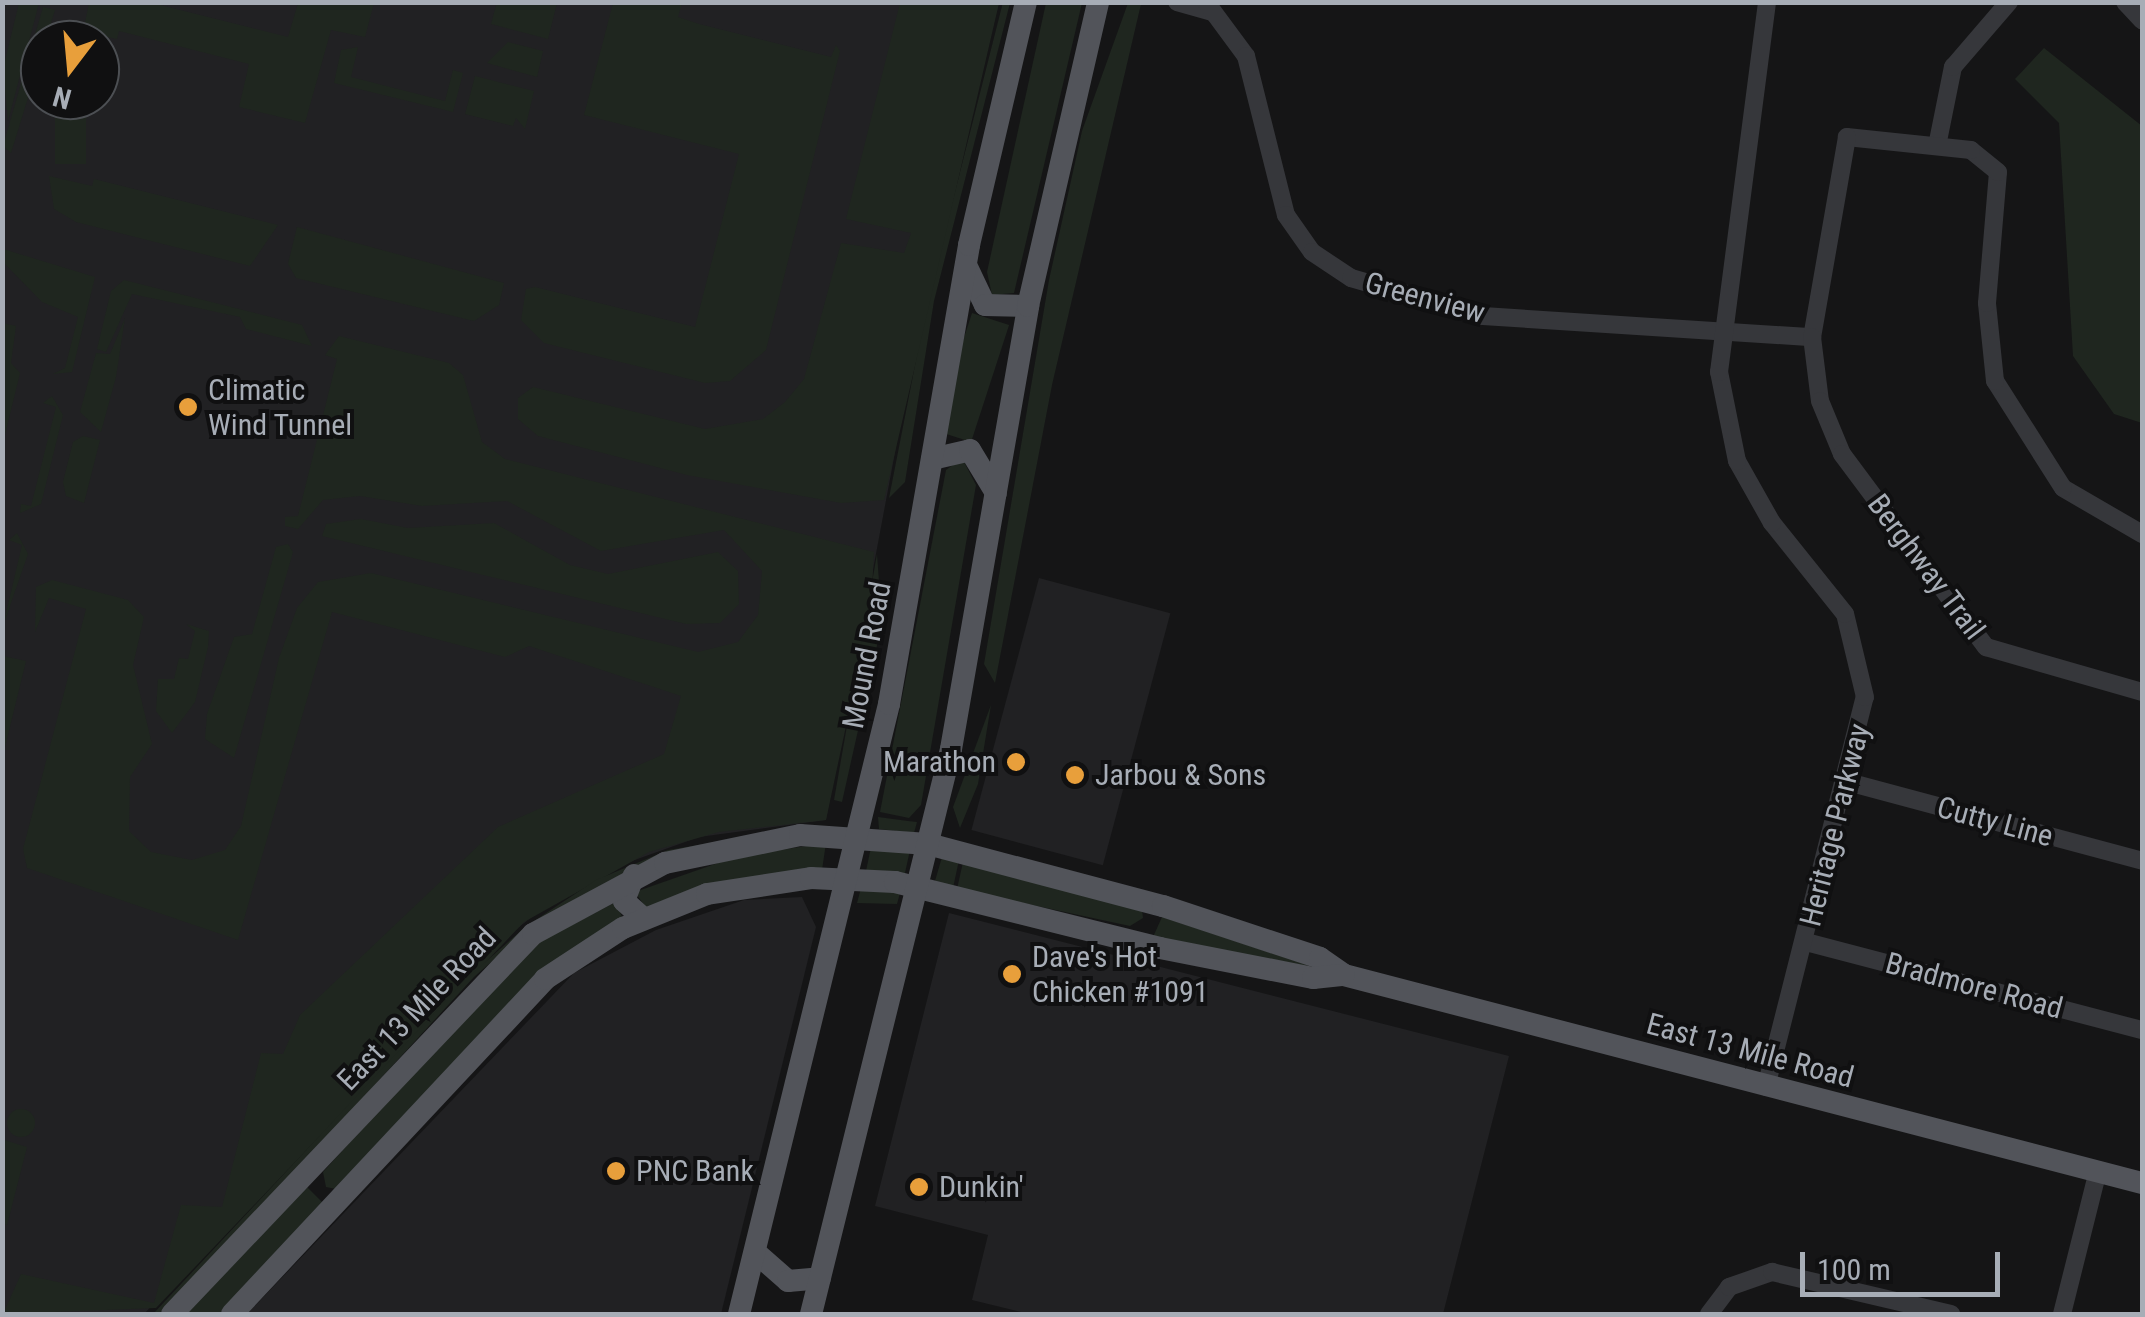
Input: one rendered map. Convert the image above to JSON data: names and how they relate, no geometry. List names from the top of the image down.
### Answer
{
  "streets": {
    "main road": ["Mound Road", "East 13 Mile Road"],
    "street": [
      "Greenview",
      "Berghway Trail",
      "Cutty Line",
      "Heritage Parkway",
      "Bradmore Road"
    ]
  },
  "crossings": [
    ["Greenview", "Berghway Trail"],
    ["Greenview", "Heritage Parkway"],
    ["Mound Road", "East 13 Mile Road"],
    ["Cutty Line", "Heritage Parkway"],
    ["Heritage Parkway", "Bradmore Road"],
    ["Heritage Parkway", "East 13 Mile Road"]
  ],
  "places": [
    "Climatic Wind Tunnel",
    "Marathon",
    "Jarbou & Sons",
    "Dave's Hot Chicken #1091",
    "PNC Bank",
    "Dunkin'"
  ],
  "scale_bar": "100 m",
  "north": "bottom"
}
